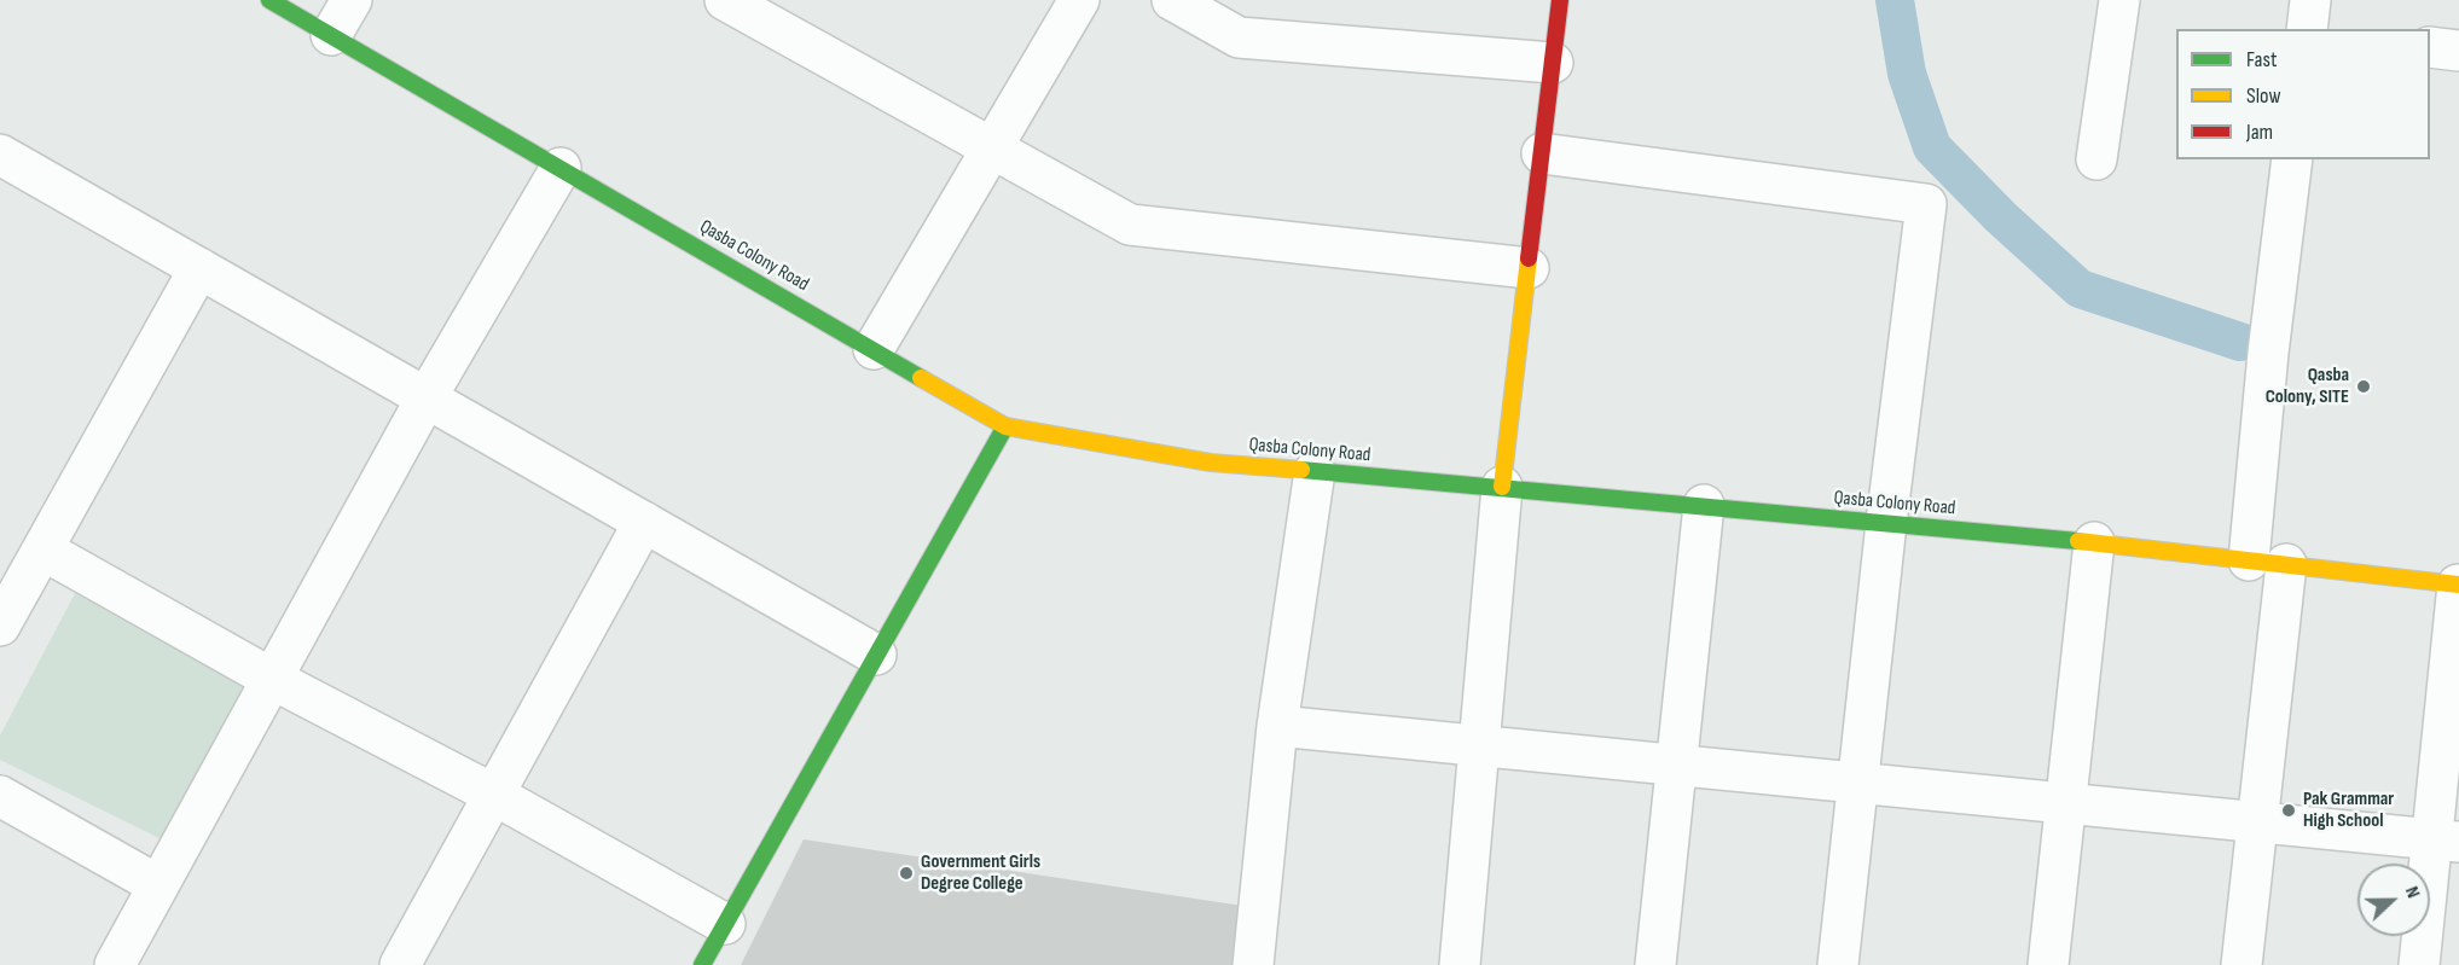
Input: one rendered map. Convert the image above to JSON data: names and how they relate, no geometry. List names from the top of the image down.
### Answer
{
  "streets": {
    "street": ["Qasba Colony Road"]
  },
  "places": ["Qasba Colony, SITE", "Pak Grammar High School", "Government Girls Degree College"],
  "legend": ["Fast", "Slow", "Jam"],
  "north": "right"
}
